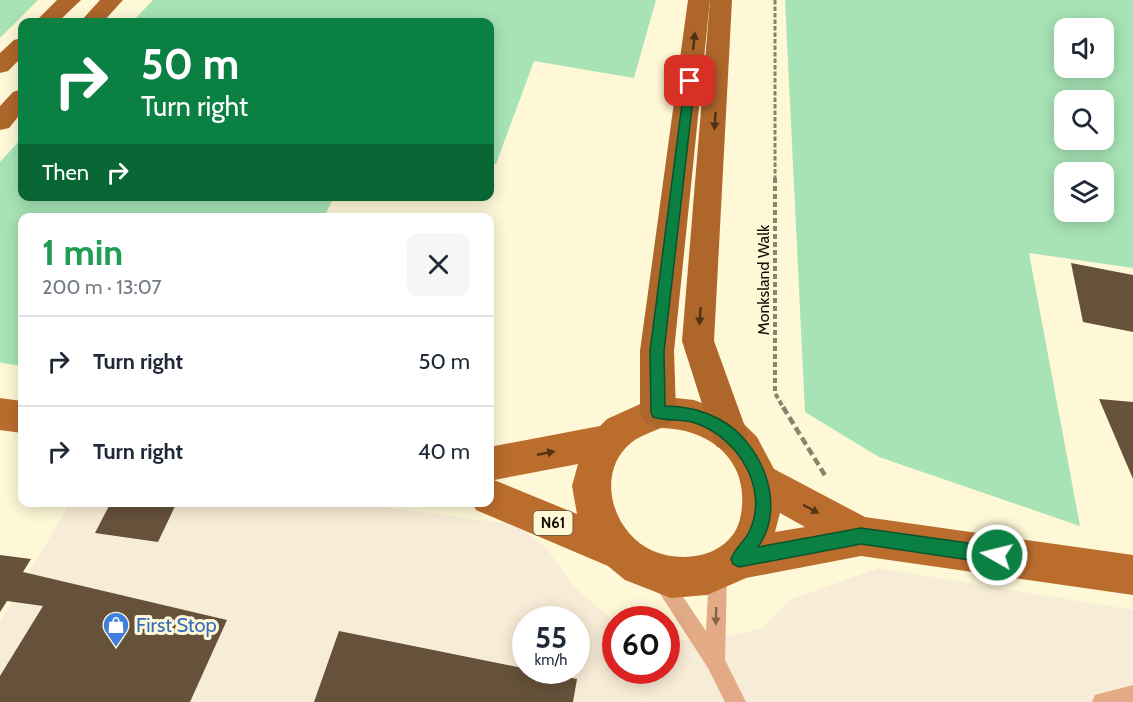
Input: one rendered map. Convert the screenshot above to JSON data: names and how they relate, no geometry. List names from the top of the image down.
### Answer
{
  "streets": {
    "main road": ["N61"],
    "path": ["Monksland Walk"]
  },
  "places": {
    "shop": ["First Stop"]
  },
  "page": {
    "turn": ["50 m", "Turn right"],
    "then": "Then",
    "heading": ["1 min", "200 m · 13:07"],
    "list": [
      {
        "name": "Turn right",
        "value": "50 m"
      },
      {
        "name": "Turn right",
        "value": "40 m"
      }
    ],
    "speed": "55 km/h",
    "limit": "60"
  }
}
